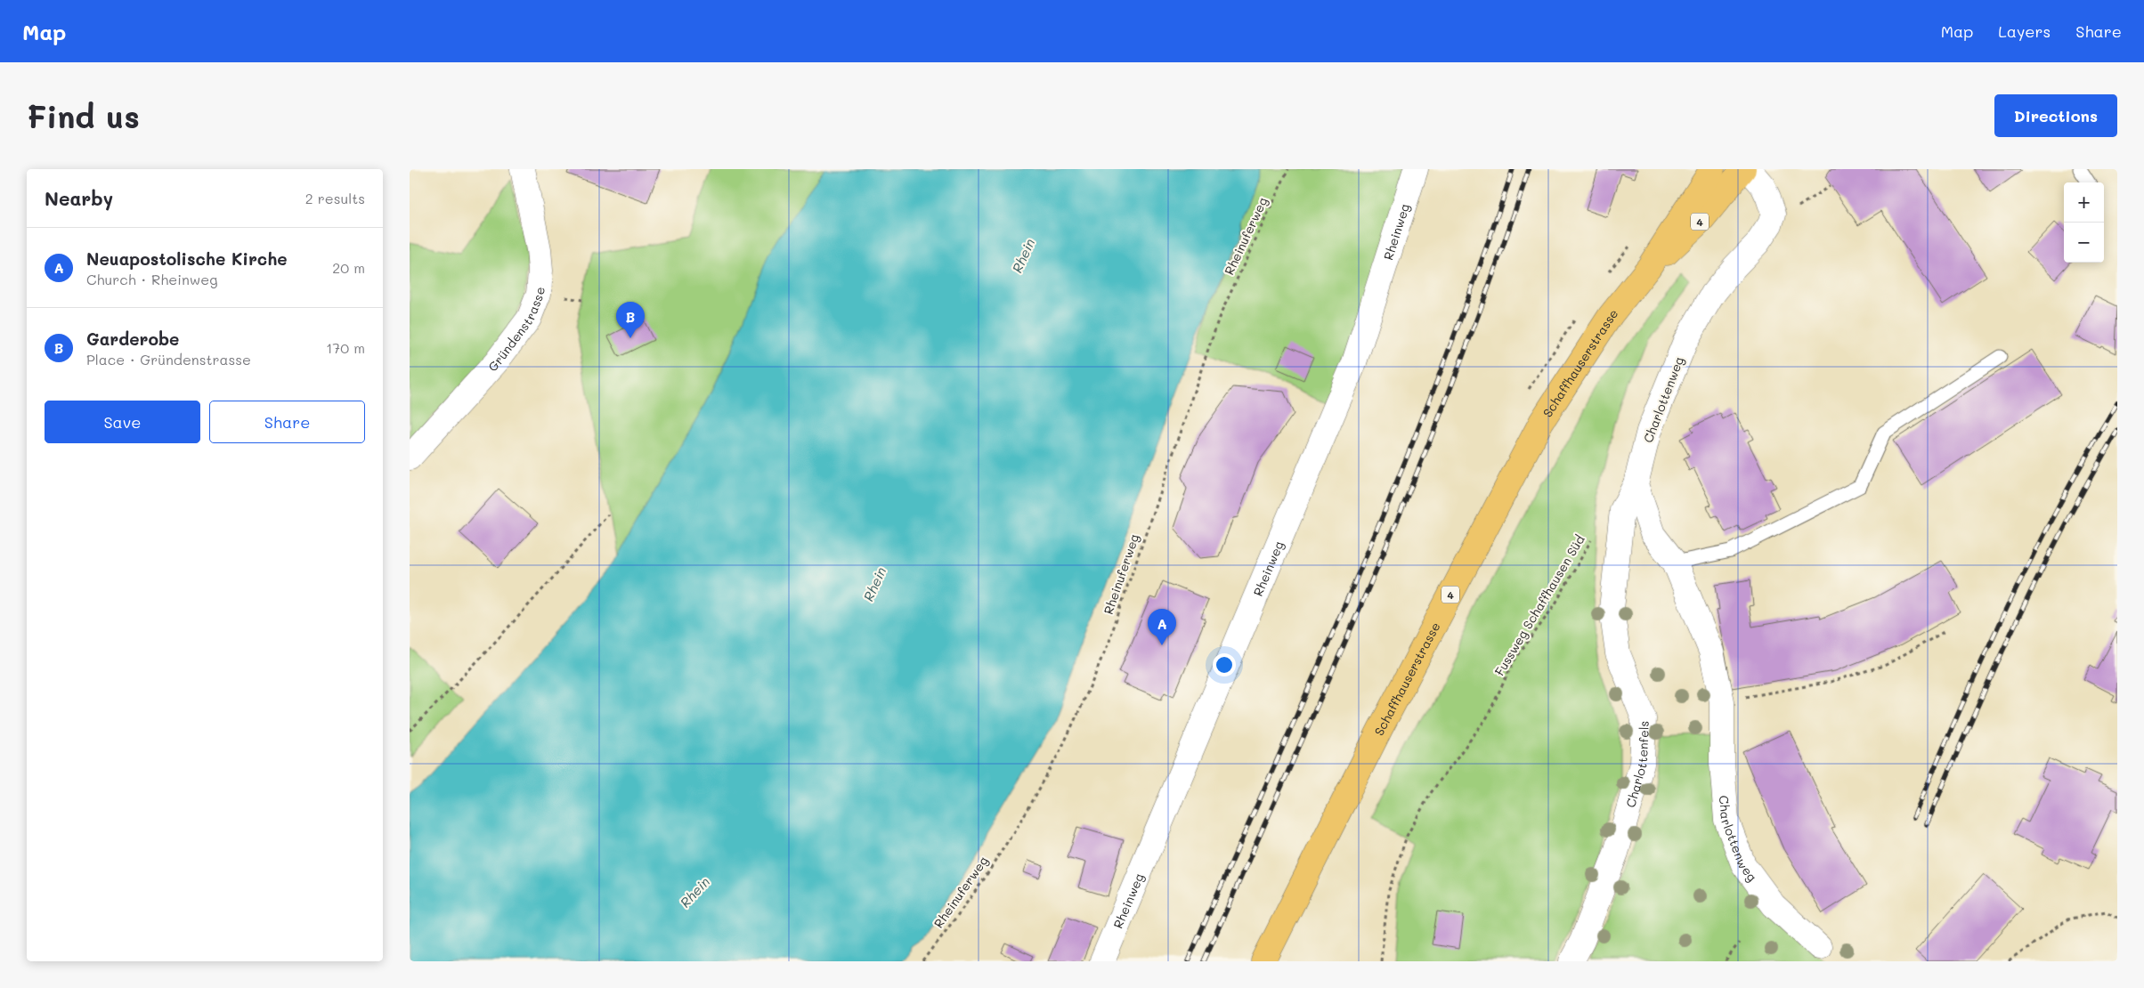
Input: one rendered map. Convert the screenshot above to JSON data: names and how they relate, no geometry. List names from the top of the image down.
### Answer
{
  "streets": {
    "main road": ["4", "Schaffhauserstrasse"],
    "street": [
      "Rheinweg",
      "Gründenstrasse",
      "Charlottenweg",
      "Charlottenfels"
    ],
    "path": ["Rheinuferweg", "Fussweg Schaffhausen Süd"]
  },
  "crossings": [
    ["Charlottenweg", "Charlottenfels"]
  ],
  "water": ["Rhein"],
  "page": {
    "header": "Map",
    "nav": ["Map", "Layers", "Share"],
    "buttons": [
      "Directions",
      ["Save", "Share"]
    ],
    "title": "Find us",
    "heading": ["Nearby", "2 results"],
    "map_buttons": ["+", "−"],
    "list": [
      {
        "mark": "A",
        "name": "Neuapostolische Kirche",
        "note": "Church · Rheinweg",
        "value": "20 m"
      },
      {
        "mark": "B",
        "name": "Garderobe",
        "note": "Place · Gründenstrasse",
        "value": "170 m"
      }
    ],
    "pins": ["B", "A"]
  }
}
